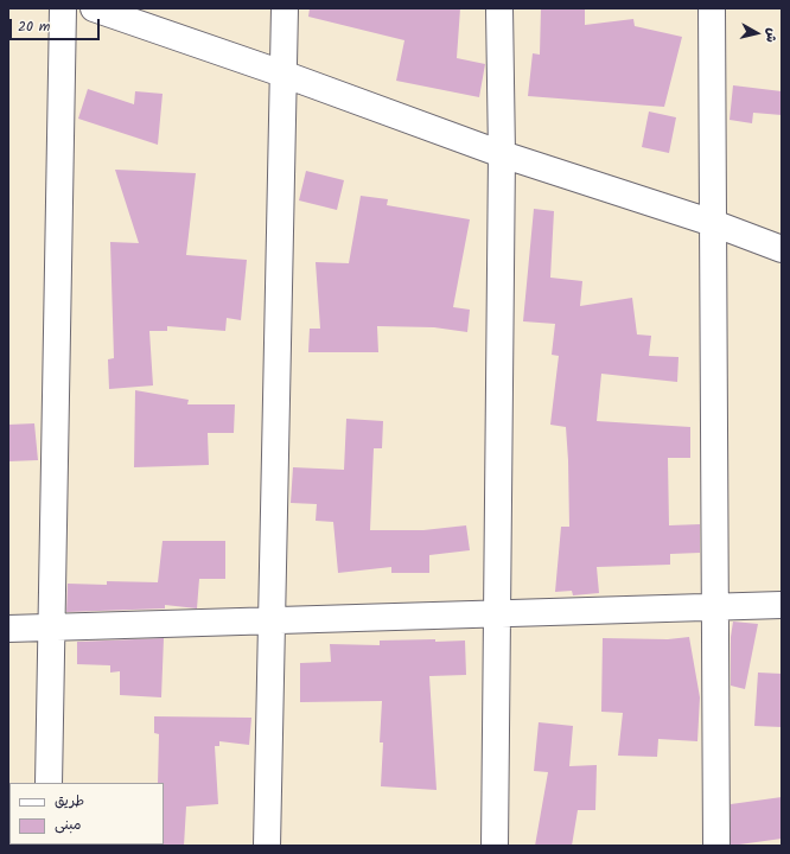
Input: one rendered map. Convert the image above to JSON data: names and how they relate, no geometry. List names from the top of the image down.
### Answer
{
  "legend": ["طريق", "مبنى"],
  "scale_bar": "20 m",
  "north": "right"
}
